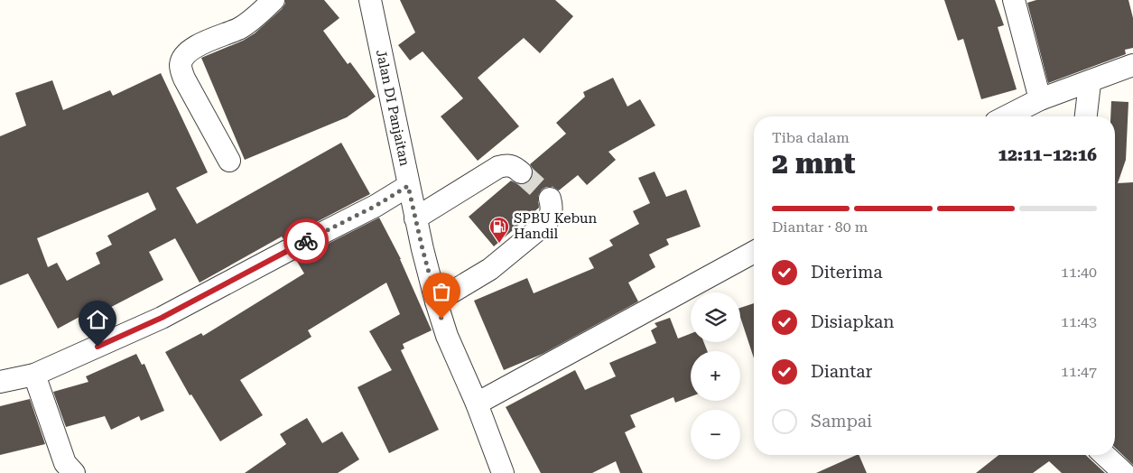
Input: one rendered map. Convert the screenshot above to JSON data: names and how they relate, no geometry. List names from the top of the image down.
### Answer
{
  "streets": {
    "street": ["Jalan DI Panjaitan"]
  },
  "places": {
    "fuel station": ["SPBU Kebun Handil"]
  },
  "page": {
    "heading": ["2 mnt", "Tiba dalam", "12:11–12:16"],
    "bar": "Diantar · 80 m",
    "list": [
      ["Diterima", "11:40"],
      ["Disiapkan", "11:43"],
      ["Diantar", "11:47"],
      "Sampai"
    ],
    "map_buttons": ["+", "−"]
  }
}
